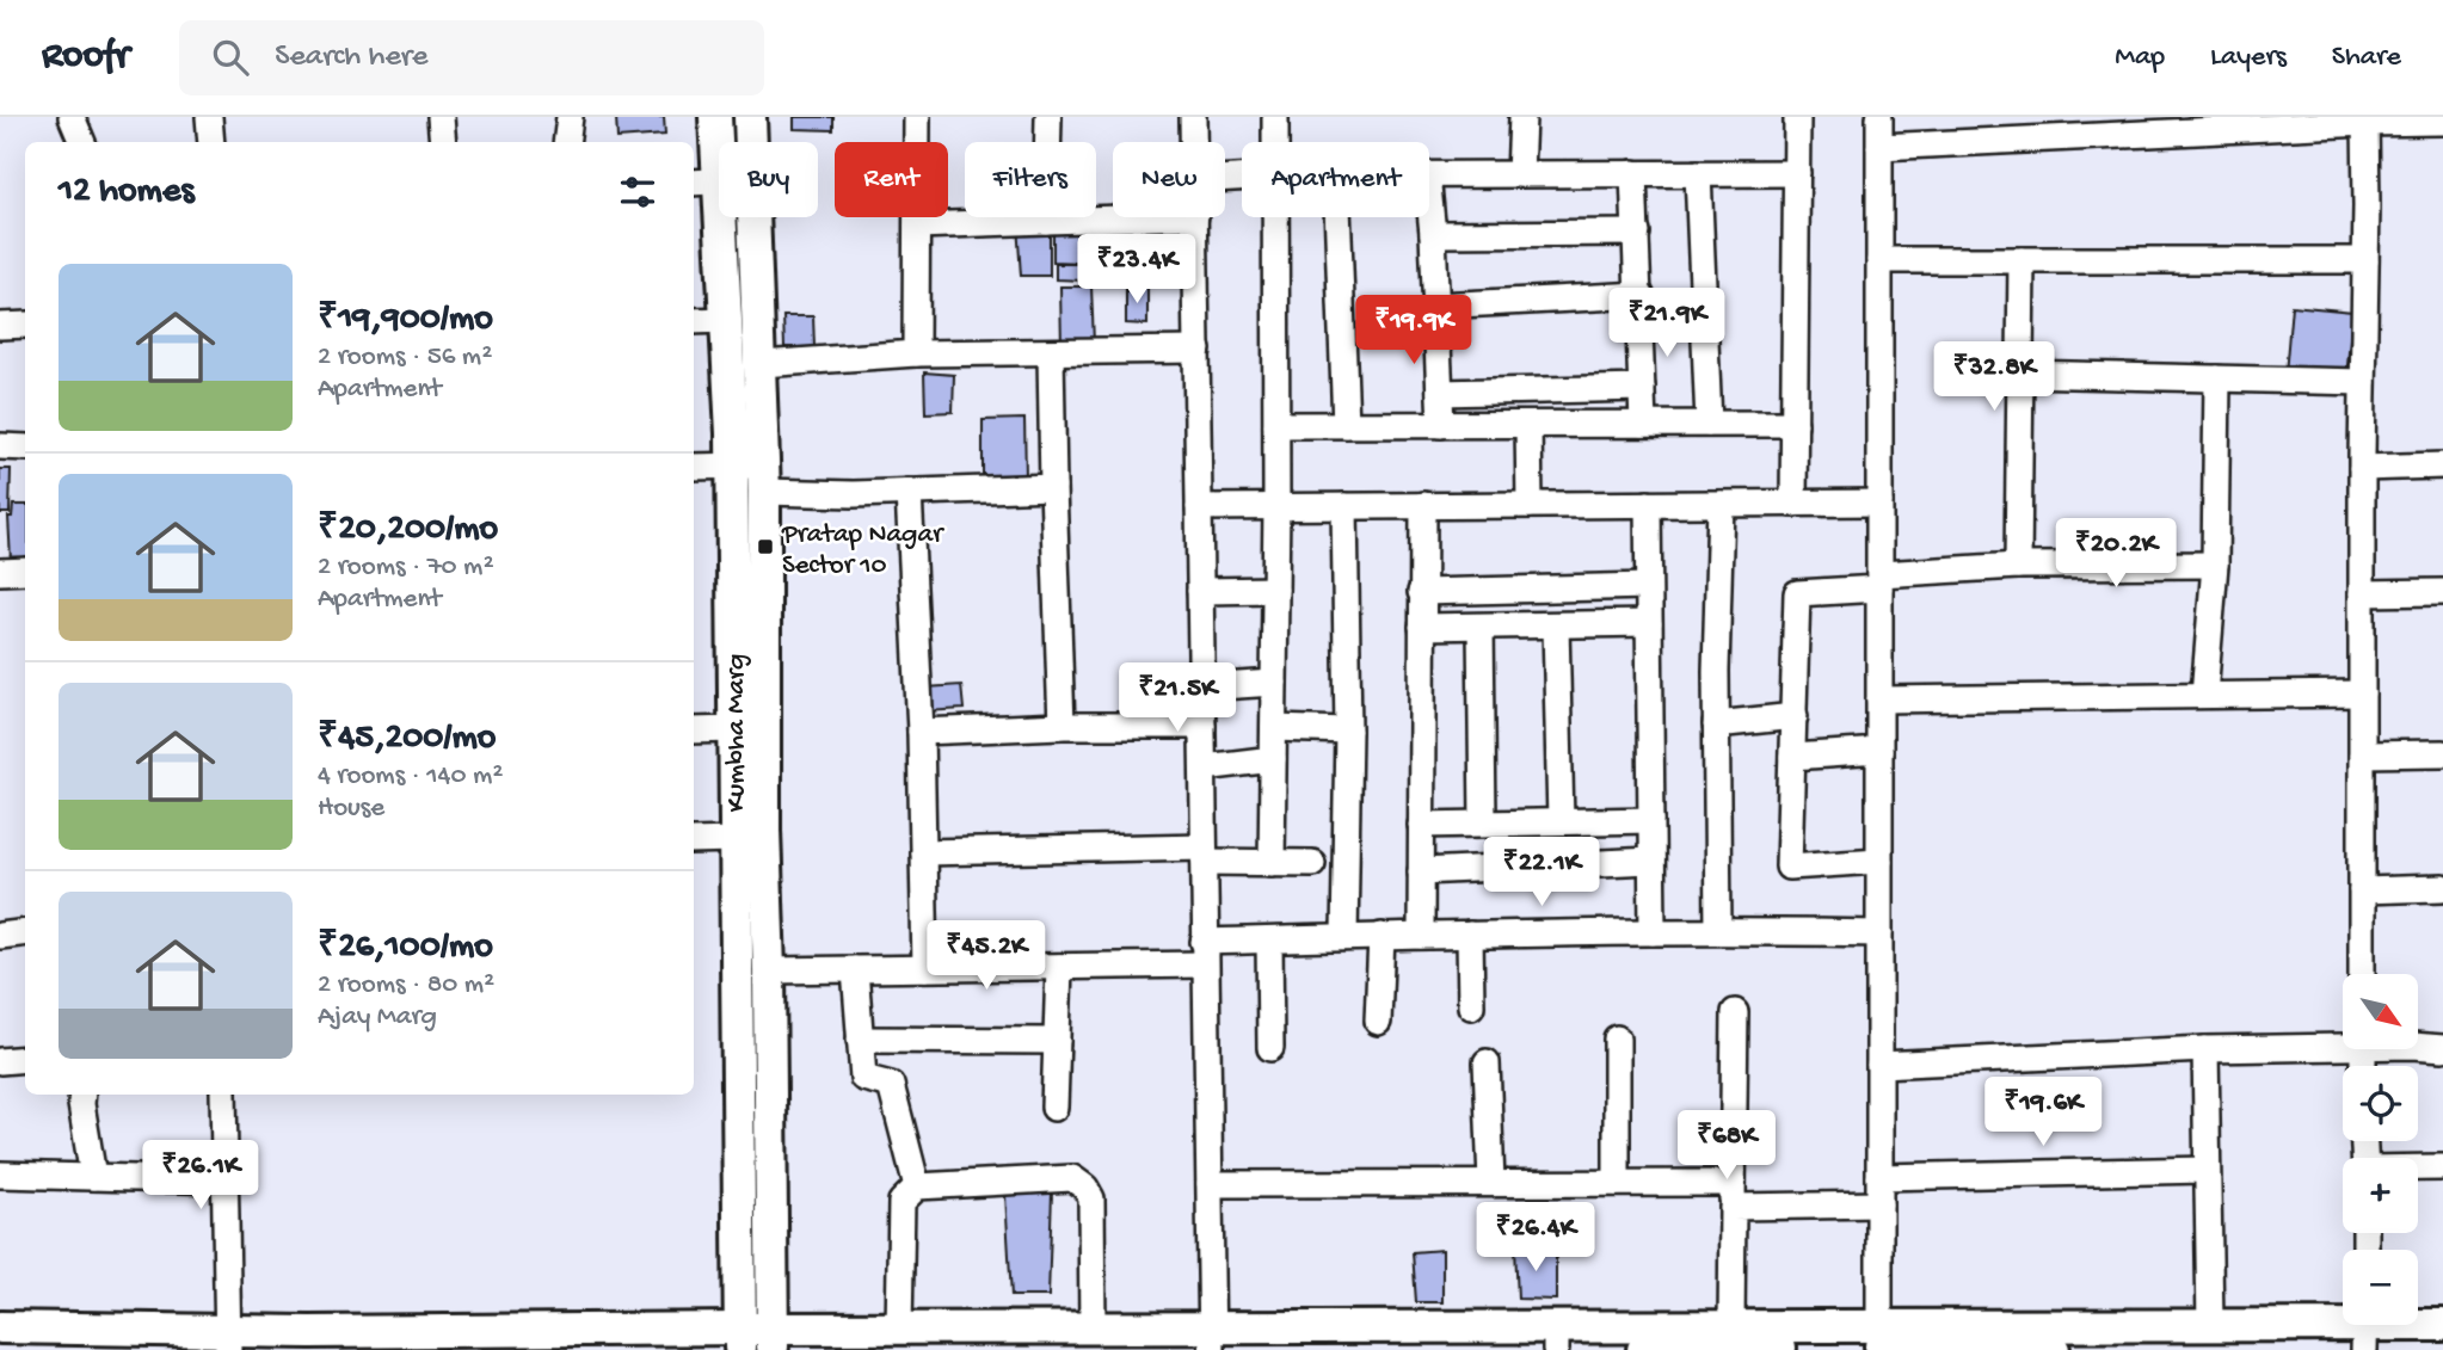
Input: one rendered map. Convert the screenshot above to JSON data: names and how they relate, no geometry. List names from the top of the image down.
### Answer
{
  "streets": {
    "street": ["Kumbha Marg"]
  },
  "places": {
    "transit": ["Pratap Nagar Sector 10"]
  },
  "north": "bottom right",
  "page": {
    "header": "Roofr",
    "search": "Search here",
    "nav": ["Map", "Layers", "Share"],
    "chip": [
      "Buy",
      "Rent",
      "Filters",
      "New",
      "Apartment"
    ],
    "heading": "12 homes",
    "price": [
      "₹23.4K",
      "₹21.9K",
      "₹19.9K",
      "₹32.8K",
      "₹20.2K",
      "₹21.5K",
      "₹22.1K",
      "₹45.2K",
      "₹19.6K",
      "₹68K",
      "₹26.1K",
      "₹26.4K"
    ],
    "list": [
      {
        "name": "₹19,900/mo",
        "note": "2 rooms · 56 m² · Apartment"
      },
      {
        "name": "₹20,200/mo",
        "note": "2 rooms · 70 m² · Apartment"
      },
      {
        "name": "₹45,200/mo",
        "note": "4 rooms · 140 m² · House"
      },
      {
        "name": "₹26,100/mo",
        "note": "2 rooms · 80 m² · Ajay Marg"
      }
    ],
    "map_buttons": ["+", "−"]
  }
}
